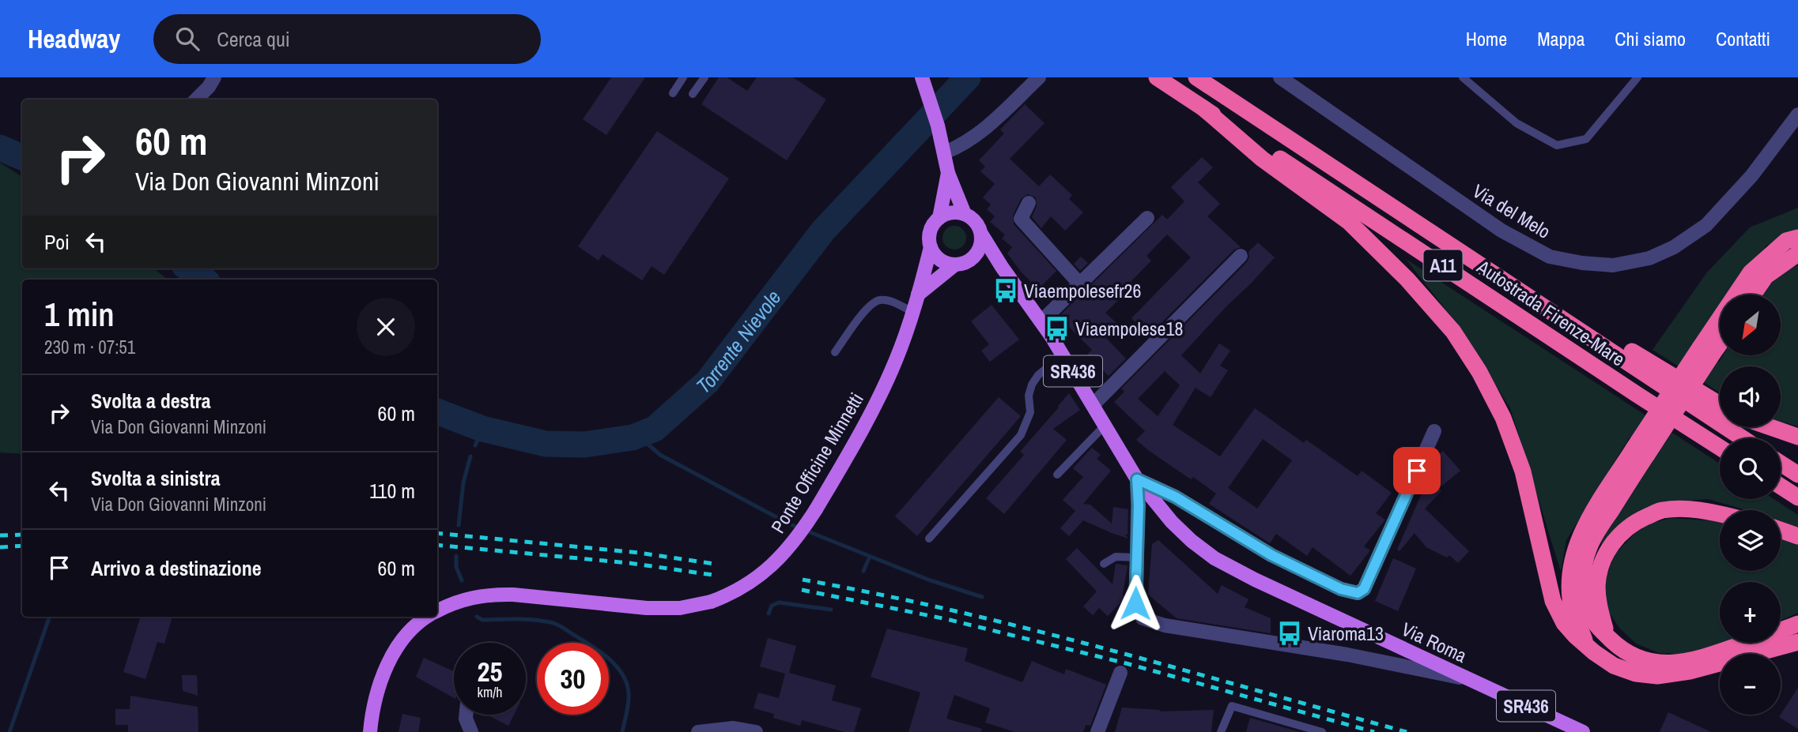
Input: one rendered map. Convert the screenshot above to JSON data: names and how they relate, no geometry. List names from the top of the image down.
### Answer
{
  "streets": {
    "highway": ["A11", "Autostrada Firenze-Mare"],
    "main road": ["SR436", "Ponte Officine Minnetti", "Via Roma"],
    "street": ["Via del Melo"]
  },
  "crossings": [
    ["SR436", "Ponte Officine Minnetti"],
    ["SR436", "Via Roma"]
  ],
  "water": ["Torrente Nievole"],
  "places": {
    "bus stop": ["Viaempolesefr26", "Viaempolese18", "Viaroma13"]
  },
  "north": "bottom left",
  "page": {
    "header": "Headway",
    "search": "Cerca qui",
    "nav": [
      "Home",
      "Mappa",
      "Chi siamo",
      "Contatti"
    ],
    "turn": ["60 m", "Via Don Giovanni Minzoni"],
    "then": "Poi",
    "heading": ["1 min", "230 m · 07:51"],
    "map_buttons": ["+", "−"],
    "list": [
      {
        "name": "Svolta a destra",
        "note": "Via Don Giovanni Minzoni",
        "value": "60 m"
      },
      {
        "name": "Svolta a sinistra",
        "note": "Via Don Giovanni Minzoni",
        "value": "110 m"
      },
      {
        "name": "Arrivo a destinazione",
        "value": "60 m"
      }
    ],
    "speed": "25 km/h",
    "limit": "30"
  }
}
